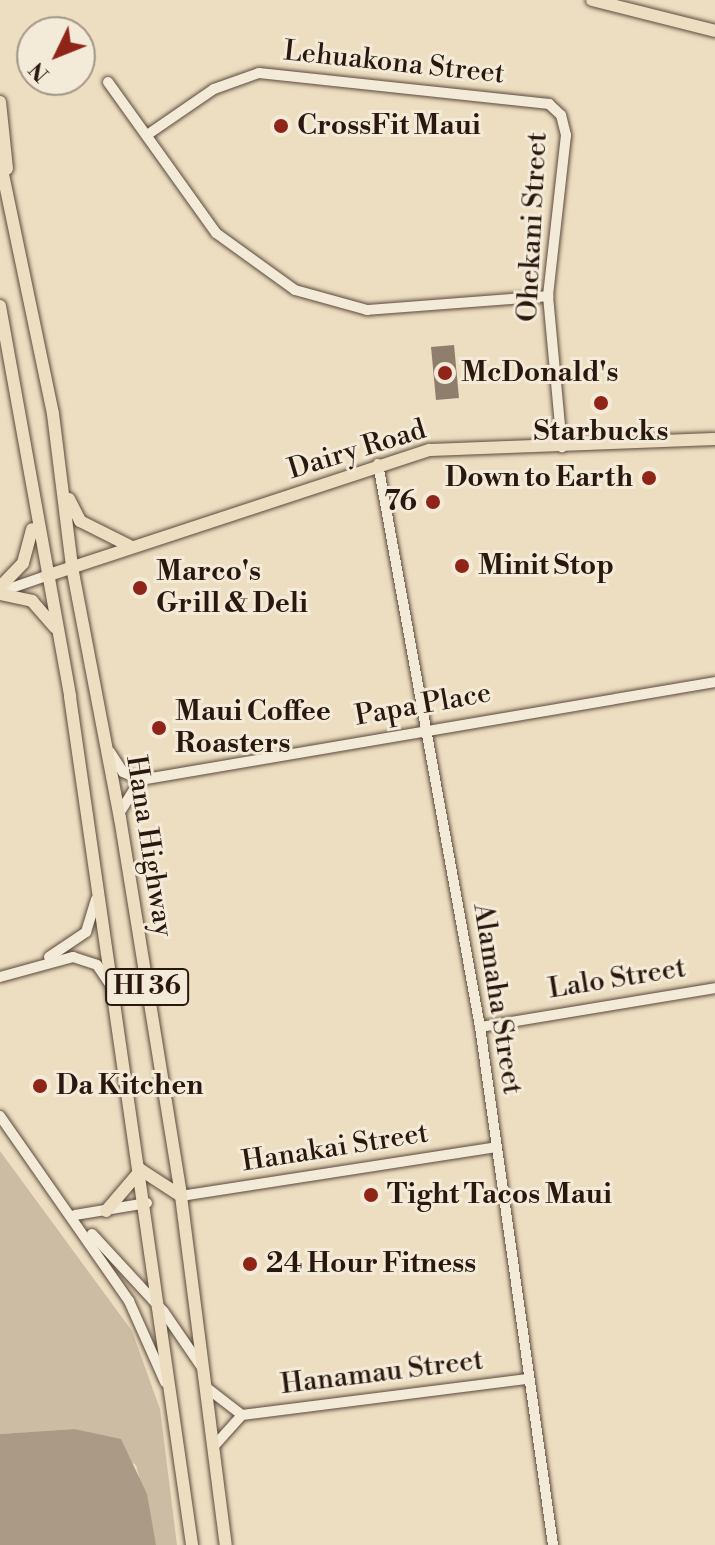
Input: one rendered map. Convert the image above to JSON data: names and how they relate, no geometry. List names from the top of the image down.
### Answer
{
  "streets": {
    "main road": ["Dairy Road", "Hana Highway", "HI 36"],
    "street": [
      "Lehuakona Street",
      "Ohekani Street",
      "Papa Place",
      "Lalo Street",
      "Alamaha Street",
      "Hanakai Street",
      "Hanamau Street"
    ]
  },
  "crossings": [
    ["Lehuakona Street", "Ohekani Street"],
    ["Ohekani Street", "Dairy Road"],
    ["Dairy Road", "Hana Highway"],
    ["Dairy Road", "Alamaha Street"],
    ["Papa Place", "Alamaha Street"],
    ["Hana Highway", "Hanakai Street"],
    ["Lalo Street", "Alamaha Street"],
    ["Alamaha Street", "Hanakai Street"],
    ["Alamaha Street", "Hanamau Street"]
  ],
  "places": [
    "CrossFit Maui",
    "McDonald's",
    "Starbucks",
    "Down to Earth",
    "76",
    "Minit Stop",
    "Marco's Grill & Deli",
    "Maui Coffee Roasters",
    "Da Kitchen",
    "Tight Tacos Maui",
    "24 Hour Fitness"
  ],
  "north": "bottom left"
}
